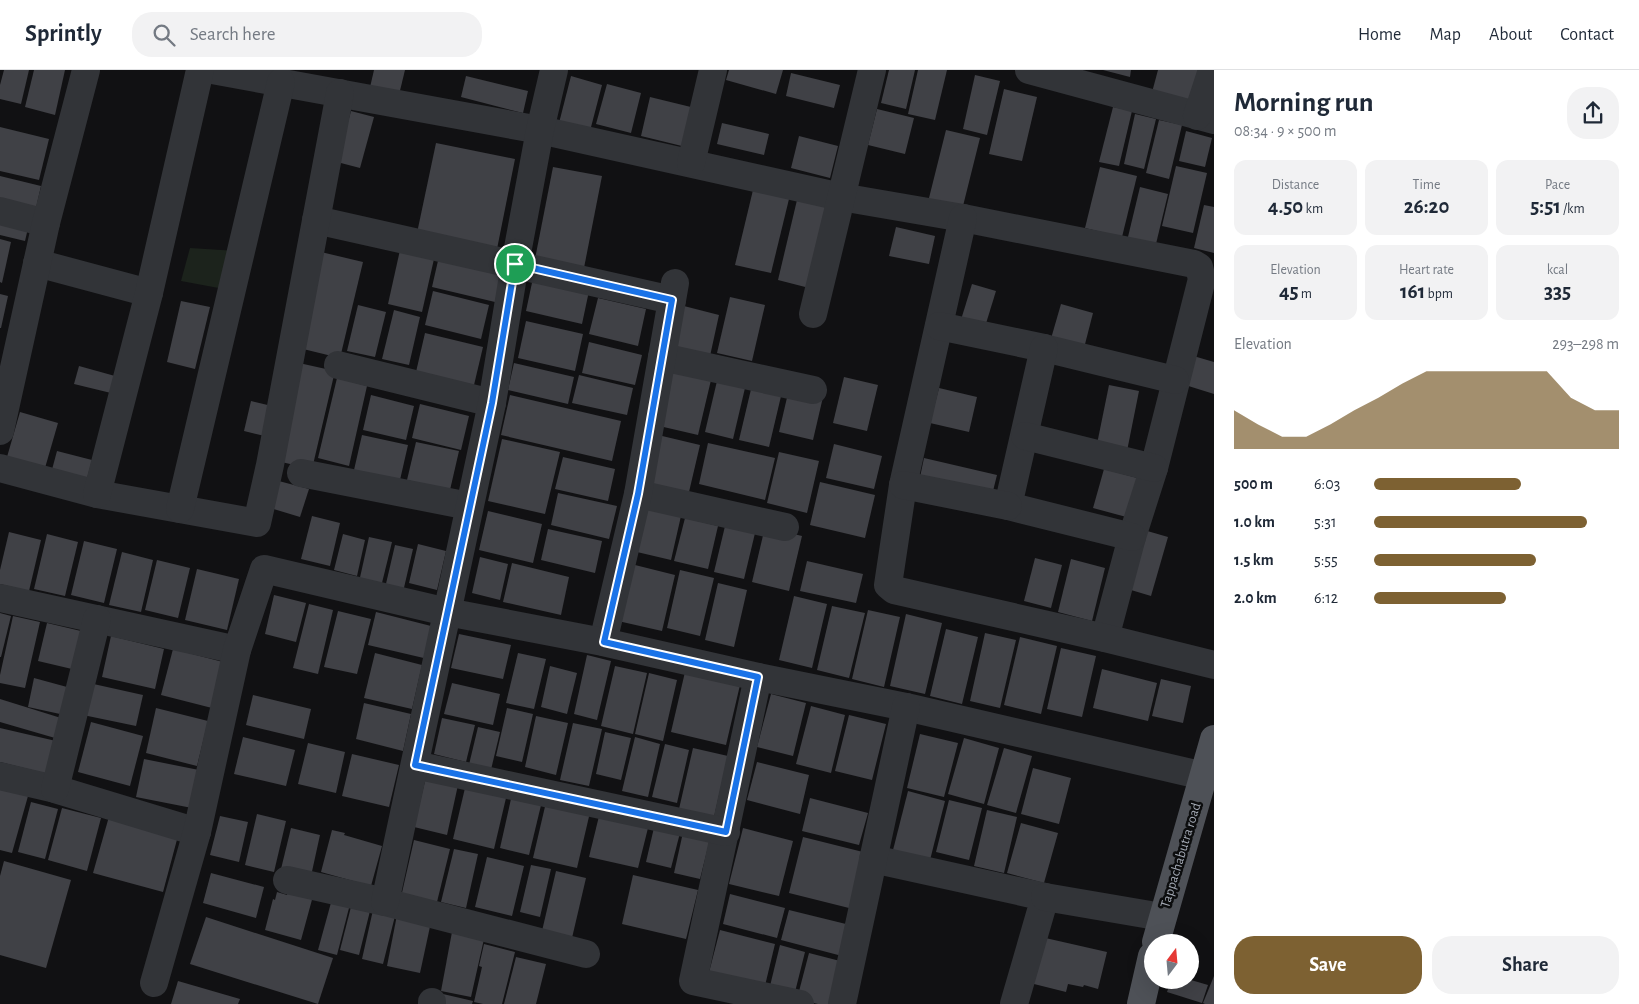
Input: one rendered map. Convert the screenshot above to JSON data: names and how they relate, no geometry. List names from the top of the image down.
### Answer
{
  "streets": {
    "main road": ["Tappachabutra road"]
  },
  "north": "top",
  "page": {
    "header": "Sprintly",
    "search": "Search here",
    "nav": [
      "Home",
      "Map",
      "About",
      "Contact"
    ],
    "heading": ["Morning run", "08:34 · 9 × 500 m"],
    "stats": [
      ["Distance", "4.50 km"],
      ["Time", "26:20"],
      ["Pace", "5:51 /km"],
      ["Elevation", "45 m"],
      ["Heart rate", "161 bpm"],
      ["kcal", "335"]
    ],
    "chart": ["Elevation", "293–298 m"],
    "list": [
      {
        "name": "500 m",
        "note": "6:03"
      },
      {
        "name": "1.0 km",
        "note": "5:31"
      },
      {
        "name": "1.5 km",
        "note": "5:55"
      },
      {
        "name": "2.0 km",
        "note": "6:12"
      }
    ],
    "buttons": ["Save", "Share"]
  }
}
